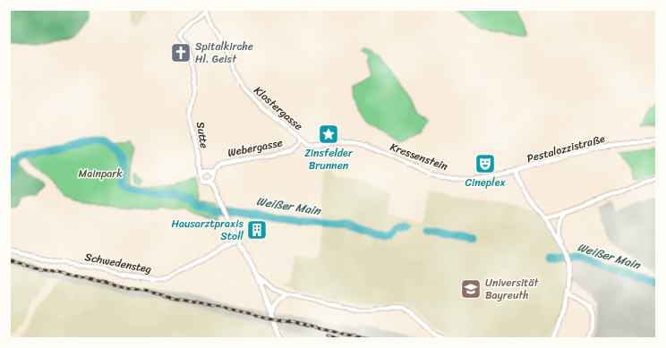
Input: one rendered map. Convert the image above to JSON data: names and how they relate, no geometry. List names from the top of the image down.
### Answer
{
  "streets": {
    "street": [
      "Klostergasse",
      "Sutte",
      "Webergasse",
      "Pestalozzistraße",
      "Kressenstein",
      "Schwedensteg"
    ]
  },
  "crossings": [
    ["Klostergasse", "Sutte"],
    ["Klostergasse", "Webergasse"],
    ["Klostergasse", "Kressenstein"],
    ["Sutte", "Webergasse"],
    ["Webergasse", "Kressenstein"],
    ["Pestalozzistraße", "Kressenstein"]
  ],
  "water": ["Weißer Main"],
  "parks": ["Mainpark"],
  "places": {
    "church": ["Spitalkirche Hl. Geist"],
    "place": ["Zinsfelder Brunnen"],
    "theatre": ["Cineplex"],
    "building": ["Hausarztpraxis Stoll"],
    "school or university": ["Universität Bayreuth"]
  }
}
